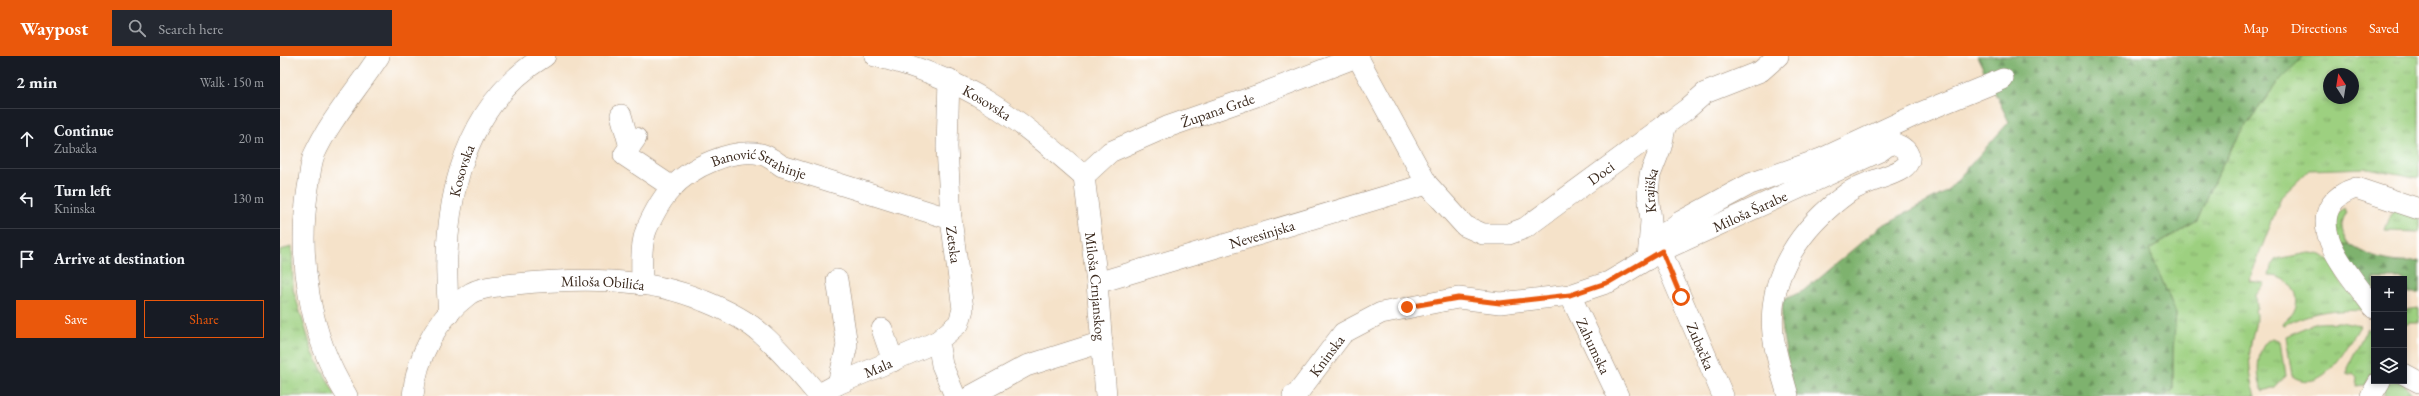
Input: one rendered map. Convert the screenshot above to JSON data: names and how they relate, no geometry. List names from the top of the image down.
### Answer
{
  "streets": {
    "street": [
      "Kosovska",
      "Župana Grde",
      "Banović Strahinje",
      "Doci",
      "Krajiška",
      "Miloša Šarabe",
      "Nevesinjska",
      "Zetska",
      "Miloša Obilića",
      "Miloša Crnjanskog",
      "Zahumska",
      "Zubačka",
      "Kninska",
      "Mala"
    ]
  },
  "crossings": [
    ["Kosovska", "Župana Grde"],
    ["Kosovska", "Zetska"],
    ["Kosovska", "Miloša Obilića"],
    ["Kosovska", "Miloša Crnjanskog"],
    ["Župana Grde", "Doci"],
    ["Župana Grde", "Miloša Crnjanskog"],
    ["Banović Strahinje", "Zetska"],
    ["Banović Strahinje", "Miloša Obilića"],
    ["Doci", "Krajiška"],
    ["Doci", "Nevesinjska"],
    ["Krajiška", "Miloša Šarabe"],
    ["Krajiška", "Zubačka"],
    ["Krajiška", "Kninska"],
    ["Miloša Šarabe", "Zubačka"],
    ["Miloša Šarabe", "Kninska"],
    ["Nevesinjska", "Miloša Crnjanskog"],
    ["Zetska", "Mala"],
    ["Miloša Obilića", "Mala"],
    ["Zahumska", "Kninska"],
    ["Zubačka", "Kninska"]
  ],
  "north": "top",
  "page": {
    "header": "Waypost",
    "search": "Search here",
    "nav": ["Map", "Directions", "Saved"],
    "heading": ["2 min", "Walk · 150 m"],
    "list": [
      ["Continue", "Zubačka", "20 m"],
      ["Turn left", "Kninska", "130 m"],
      "Arrive at destination"
    ],
    "map_buttons": ["+", "−"],
    "buttons": ["Save", "Share"]
  }
}
